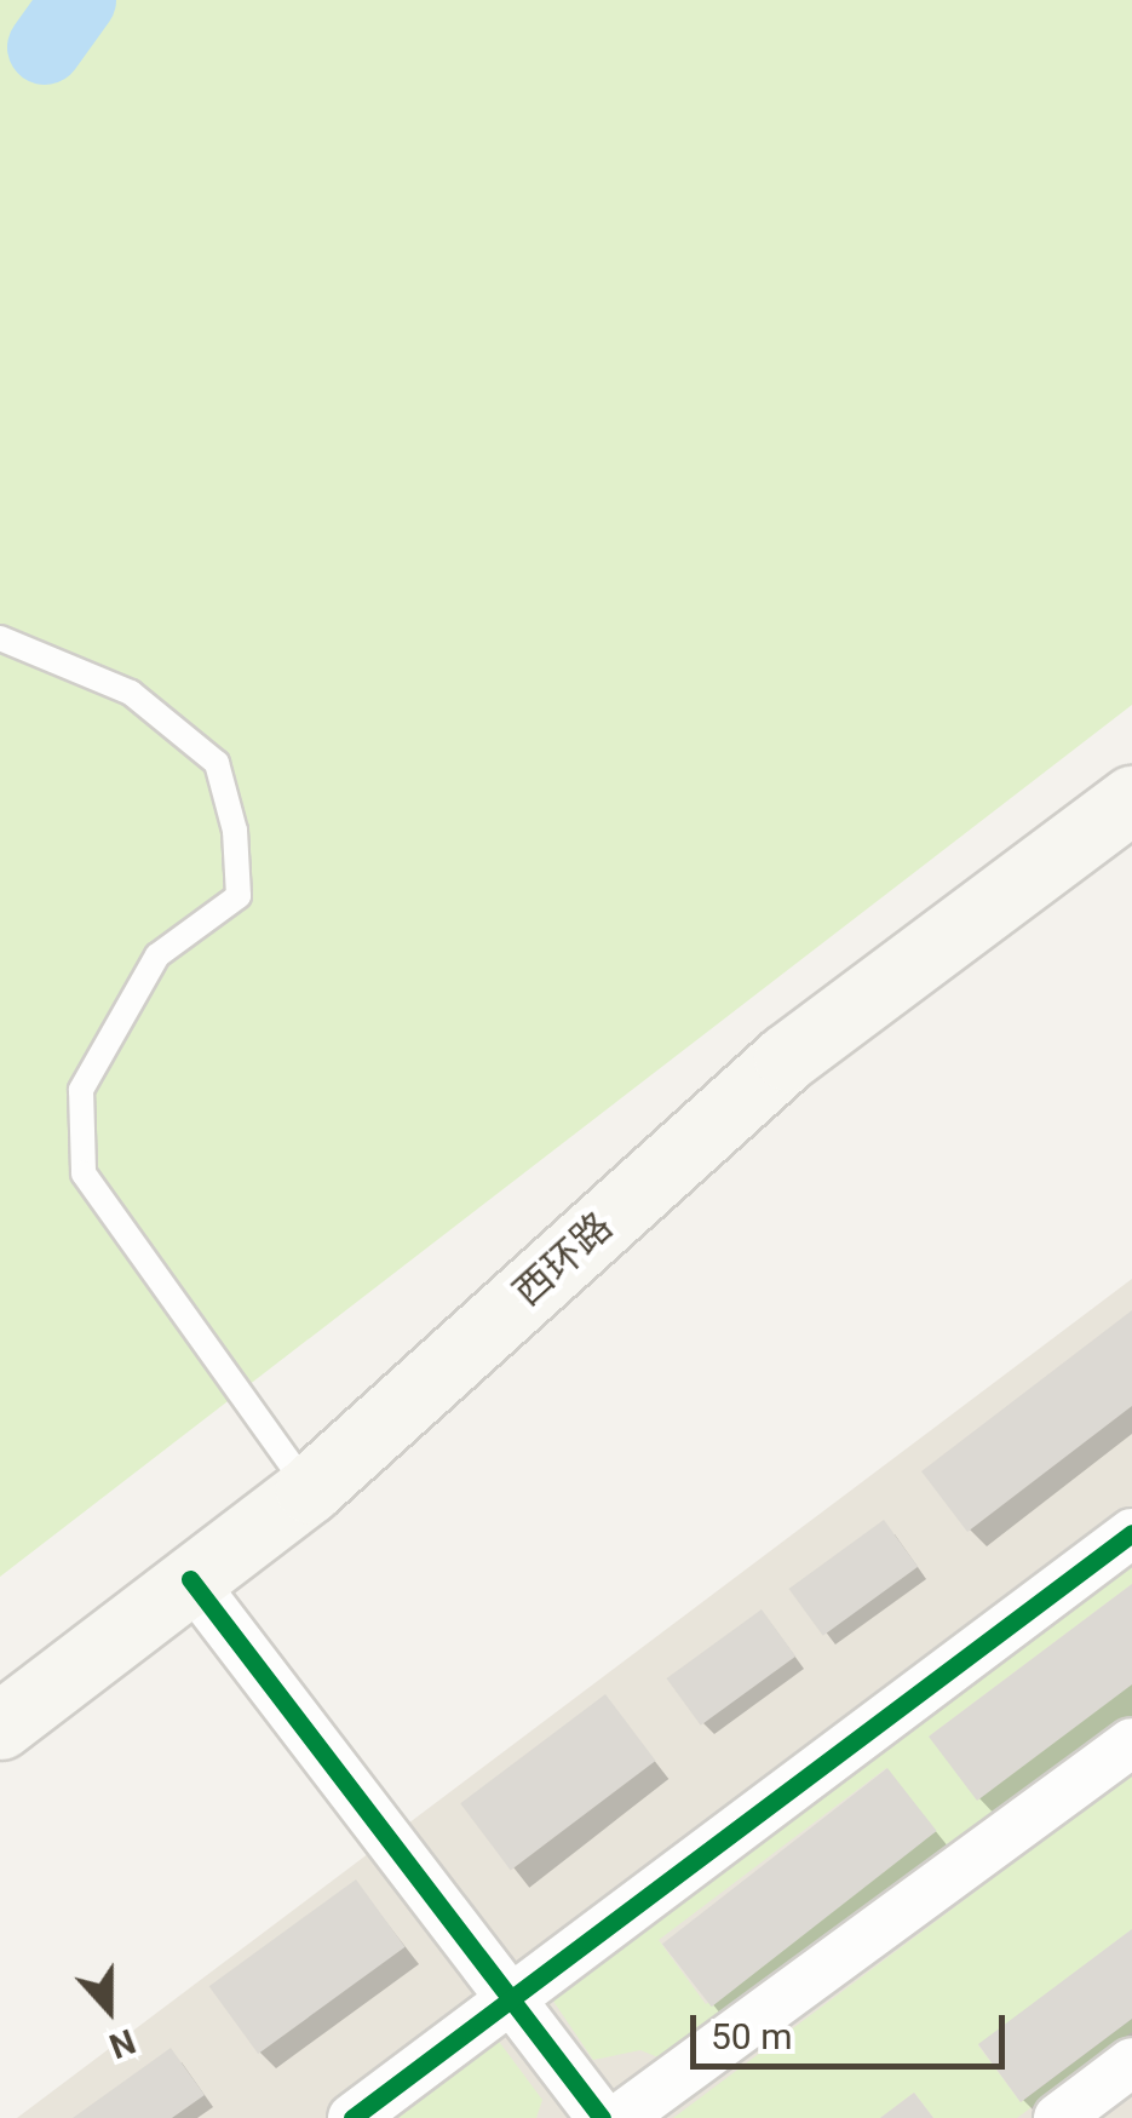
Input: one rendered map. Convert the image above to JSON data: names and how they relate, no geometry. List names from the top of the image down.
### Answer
{
  "streets": {
    "main road": ["西环路"]
  },
  "scale_bar": "50 m",
  "north": "bottom"
}
